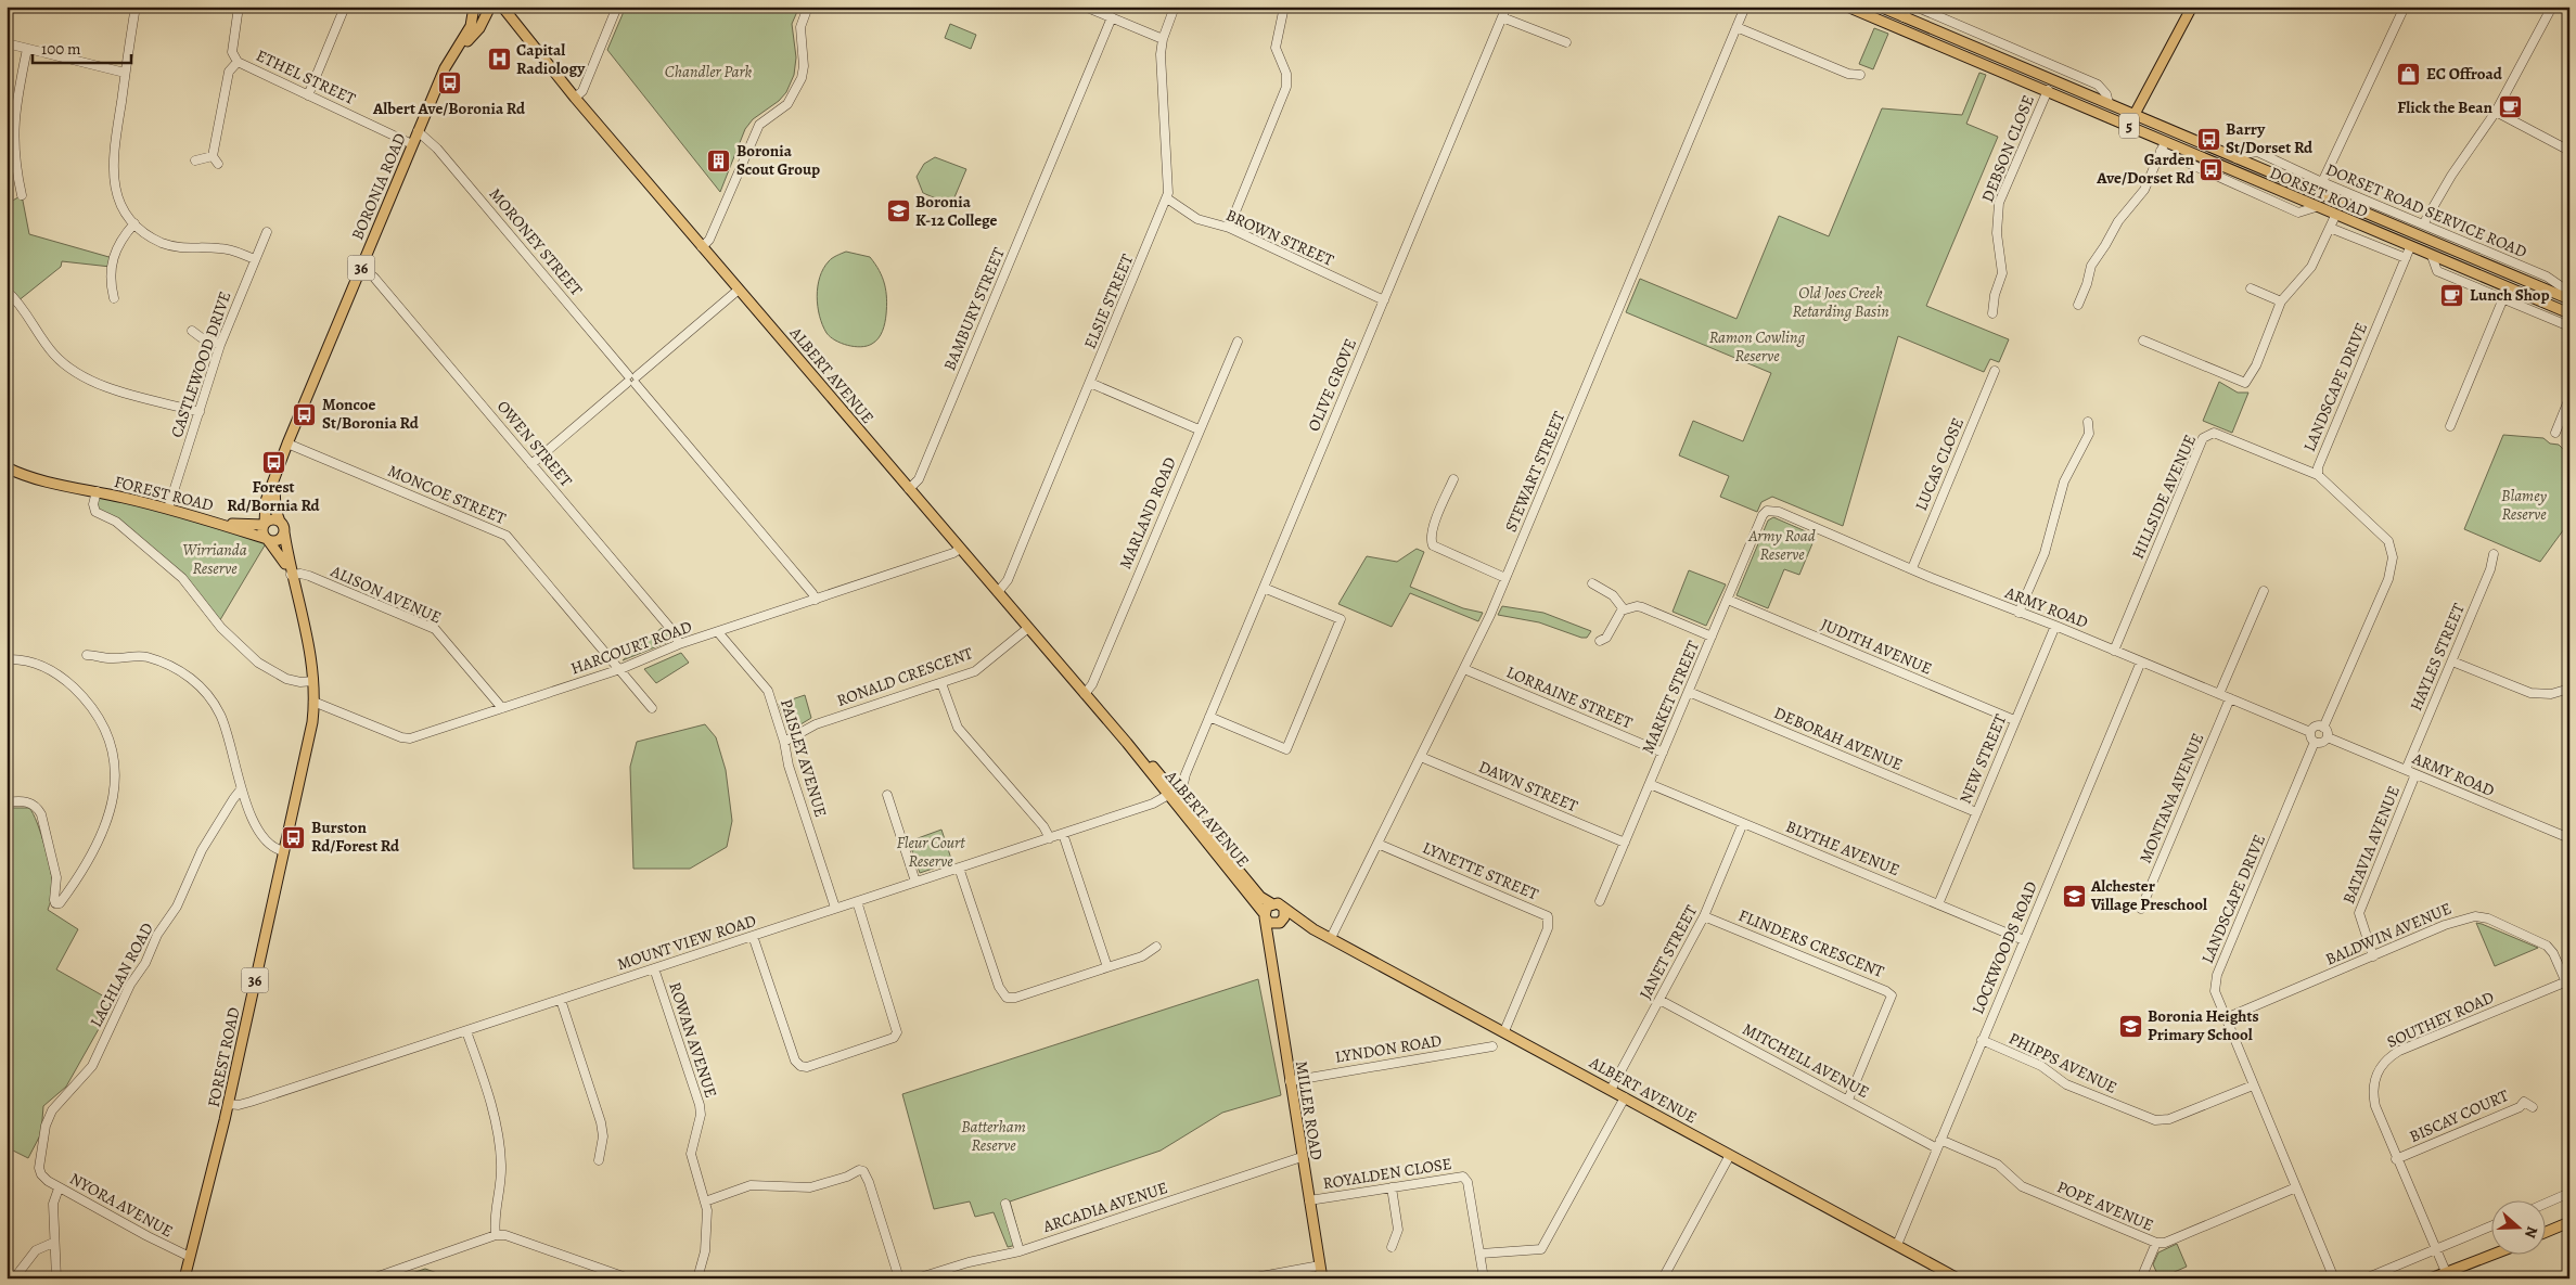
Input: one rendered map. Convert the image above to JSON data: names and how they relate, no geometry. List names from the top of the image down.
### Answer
{
  "streets": {
    "main road": [
      "5",
      "BORONIA ROAD",
      "DORSET ROAD",
      "36",
      "ALBERT AVENUE",
      "FOREST ROAD",
      "MILLER ROAD"
    ],
    "street": [
      "ETHEL STREET",
      "DEBSON CLOSE",
      "DORSET ROAD SERVICE ROAD",
      "BROWN STREET",
      "MORONEY STREET",
      "ELSIE STREET",
      "BAMBURY STREET",
      "CASTLEWOOD DRIVE",
      "OLIVE GROVE",
      "LANDSCAPE DRIVE",
      "OWEN STREET",
      "LUCAS CLOSE",
      "STEWART STREET",
      "MONCOE STREET",
      "HILLSIDE AVENUE",
      "MARLAND ROAD",
      "ALISON AVENUE",
      "ARMY ROAD",
      "JUDITH AVENUE",
      "HARCOURT ROAD",
      "HAYLES STREET",
      "RONALD CRESCENT",
      "LORRAINE STREET",
      "MARKET STREET",
      "DEBORAH AVENUE",
      "PAISLEY AVENUE",
      "NEW STREET",
      "DAWN STREET",
      "MONTANA AVENUE",
      "BATAVIA AVENUE",
      "BLYTHE AVENUE",
      "LYNETTE STREET",
      "BALDWIN AVENUE",
      "MOUNT VIEW ROAD",
      "FLINDERS CRESCENT",
      "LOCKWOODS ROAD",
      "JANET STREET",
      "LACHLAN ROAD",
      "SOUTHEY ROAD",
      "ROWAN AVENUE",
      "LYNDON ROAD",
      "MITCHELL AVENUE",
      "PHIPPS AVENUE",
      "BISCAY COURT",
      "ROYALDEN CLOSE",
      "NYORA AVENUE",
      "POPE AVENUE",
      "ARCADIA AVENUE"
    ]
  },
  "crossings": [
    ["ETHEL STREET", "BORONIA ROAD"],
    ["DEBSON CLOSE", "DORSET ROAD"],
    ["BORONIA ROAD", "MORONEY STREET"],
    ["BORONIA ROAD", "36"],
    ["BORONIA ROAD", "ALBERT AVENUE"],
    ["BORONIA ROAD", "OWEN STREET"],
    ["BORONIA ROAD", "FOREST ROAD"],
    ["BORONIA ROAD", "MONCOE STREET"],
    ["DORSET ROAD", "DORSET ROAD SERVICE ROAD"],
    ["DORSET ROAD", "LANDSCAPE DRIVE"],
    ["BROWN STREET", "ELSIE STREET"],
    ["BROWN STREET", "OLIVE GROVE"],
    ["MORONEY STREET", "HARCOURT ROAD"],
    ["36", "ALBERT AVENUE"],
    ["36", "FOREST ROAD"],
    ["ELSIE STREET", "ALBERT AVENUE"],
    ["BAMBURY STREET", "ALBERT AVENUE"],
    ["CASTLEWOOD DRIVE", "FOREST ROAD"],
    ["ALBERT AVENUE", "OLIVE GROVE"],
    ["ALBERT AVENUE", "STEWART STREET"],
    ["ALBERT AVENUE", "MARLAND ROAD"],
    ["ALBERT AVENUE", "HARCOURT ROAD"],
    ["ALBERT AVENUE", "RONALD CRESCENT"],
    ["ALBERT AVENUE", "LYNETTE STREET"],
    ["ALBERT AVENUE", "MOUNT VIEW ROAD"],
    ["ALBERT AVENUE", "LOCKWOODS ROAD"],
    ["ALBERT AVENUE", "JANET STREET"],
    ["ALBERT AVENUE", "MILLER ROAD"],
    ["OLIVE GROVE", "MOUNT VIEW ROAD"],
    ["LANDSCAPE DRIVE", "HILLSIDE AVENUE"],
    ["LANDSCAPE DRIVE", "ARMY ROAD"],
    ["LANDSCAPE DRIVE", "BALDWIN AVENUE"],
    ["LANDSCAPE DRIVE", "PHIPPS AVENUE"],
    ["LANDSCAPE DRIVE", "POPE AVENUE"],
    ["OWEN STREET", "HARCOURT ROAD"],
    ["LUCAS CLOSE", "ARMY ROAD"],
    ["STEWART STREET", "LORRAINE STREET"],
    ["STEWART STREET", "DAWN STREET"],
    ["STEWART STREET", "LYNETTE STREET"],
    ["FOREST ROAD", "ALISON AVENUE"],
    ["FOREST ROAD", "HARCOURT ROAD"],
    ["FOREST ROAD", "MOUNT VIEW ROAD"],
    ["FOREST ROAD", "NYORA AVENUE"],
    ["MONCOE STREET", "HARCOURT ROAD"],
    ["HILLSIDE AVENUE", "ARMY ROAD"],
    ["ALISON AVENUE", "HARCOURT ROAD"],
    ["ARMY ROAD", "HAYLES STREET"],
    ["ARMY ROAD", "MARKET STREET"],
    ["ARMY ROAD", "NEW STREET"],
    ["ARMY ROAD", "MONTANA AVENUE"],
    ["ARMY ROAD", "BATAVIA AVENUE"],
    ["ARMY ROAD", "LOCKWOODS ROAD"],
    ["JUDITH AVENUE", "MARKET STREET"],
    ["JUDITH AVENUE", "NEW STREET"],
    ["HARCOURT ROAD", "PAISLEY AVENUE"],
    ["RONALD CRESCENT", "PAISLEY AVENUE"],
    ["LORRAINE STREET", "MARKET STREET"],
    ["MARKET STREET", "DEBORAH AVENUE"],
    ["MARKET STREET", "DAWN STREET"],
    ["MARKET STREET", "BLYTHE AVENUE"],
    ["DEBORAH AVENUE", "NEW STREET"],
    ["PAISLEY AVENUE", "MOUNT VIEW ROAD"],
    ["NEW STREET", "BLYTHE AVENUE"],
    ["BATAVIA AVENUE", "BALDWIN AVENUE"],
    ["BLYTHE AVENUE", "LOCKWOODS ROAD"],
    ["BLYTHE AVENUE", "JANET STREET"],
    ["BALDWIN AVENUE", "SOUTHEY ROAD"],
    ["MOUNT VIEW ROAD", "ROWAN AVENUE"],
    ["FLINDERS CRESCENT", "JANET STREET"],
    ["FLINDERS CRESCENT", "MITCHELL AVENUE"],
    ["LOCKWOODS ROAD", "MITCHELL AVENUE"],
    ["LOCKWOODS ROAD", "PHIPPS AVENUE"],
    ["LOCKWOODS ROAD", "POPE AVENUE"],
    ["JANET STREET", "MITCHELL AVENUE"],
    ["LACHLAN ROAD", "NYORA AVENUE"],
    ["SOUTHEY ROAD", "BISCAY COURT"],
    ["LYNDON ROAD", "MILLER ROAD"],
    ["MILLER ROAD", "ROYALDEN CLOSE"],
    ["MILLER ROAD", "ARCADIA AVENUE"]
  ],
  "parks": [
    "Chandler Park",
    "Old Joes Creek Retarding Basin",
    "Ramon Cowling Reserve",
    "Blamey Reserve",
    "Army Road Reserve",
    "Wirrianda Reserve",
    "Fleur Court Reserve",
    "Batterham Reserve"
  ],
  "places": {
    "hospital": ["Capital Radiology"],
    "shop": ["EC Offroad"],
    "bus stop": [
      "Albert Ave/Boronia Rd",
      "Barry St/Dorset Rd",
      "Garden Ave/Dorset Rd",
      "Moncoe St/Boronia Rd",
      "Forest Rd/Bornia Rd",
      "Burston Rd/Forest Rd"
    ],
    "cafe": ["Flick the Bean", "Lunch Shop"],
    "building": ["Boronia Scout Group"],
    "school or university": ["Boronia K-12 College", "Alchester Village Preschool", "Boronia Heights Primary School"]
  },
  "scale_bar": "100 m",
  "north": "right"
}
